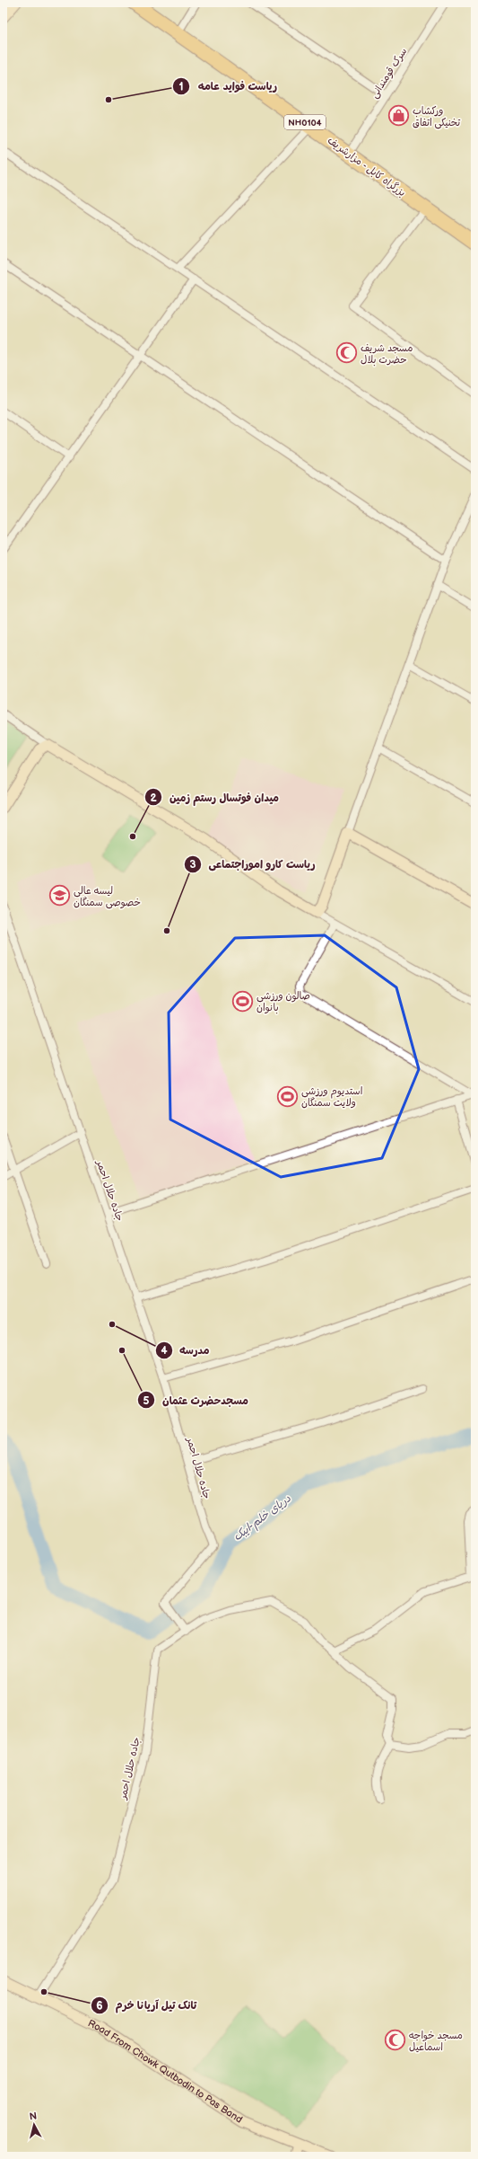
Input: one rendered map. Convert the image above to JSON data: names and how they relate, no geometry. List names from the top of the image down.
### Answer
{
  "streets": {
    "highway": ["NH0104", "بزرگراه کابل - مزارشریف"],
    "street": ["سرک قومندانی", "جاده حلال احمر", "Road From Chowk Qutbodin to Pas Band"]
  },
  "crossings": [
    ["سرک قومندانی", "بزرگراه کابل - مزارشریف"],
    ["جاده حلال احمر", "Road From Chowk Qutbodin to Pas Band"]
  ],
  "water": ["دریای خلم-ایبک"],
  "places": {
    "other": [
      "ریاست فواید عامه",
      "میدان فوتسال رستم زمین",
      "ریاست کارو اموراجتماعی",
      "مدرسه",
      "مسجدحضرت عثمان",
      "تانک تیل آریانا خرم"
    ],
    "shop": ["ورکشاب تخنیکی اتفاق"],
    "mosque": ["مسجد شریف حضرت بلال", "مسجد خواجه اسماعیل"],
    "school or university": ["لیسه عالی خصوصی سمنگان"],
    "sports": ["صالون ورزشی بانوان", "استدیوم ورزشی ولایت سمنگان"]
  },
  "north": "top"
}
